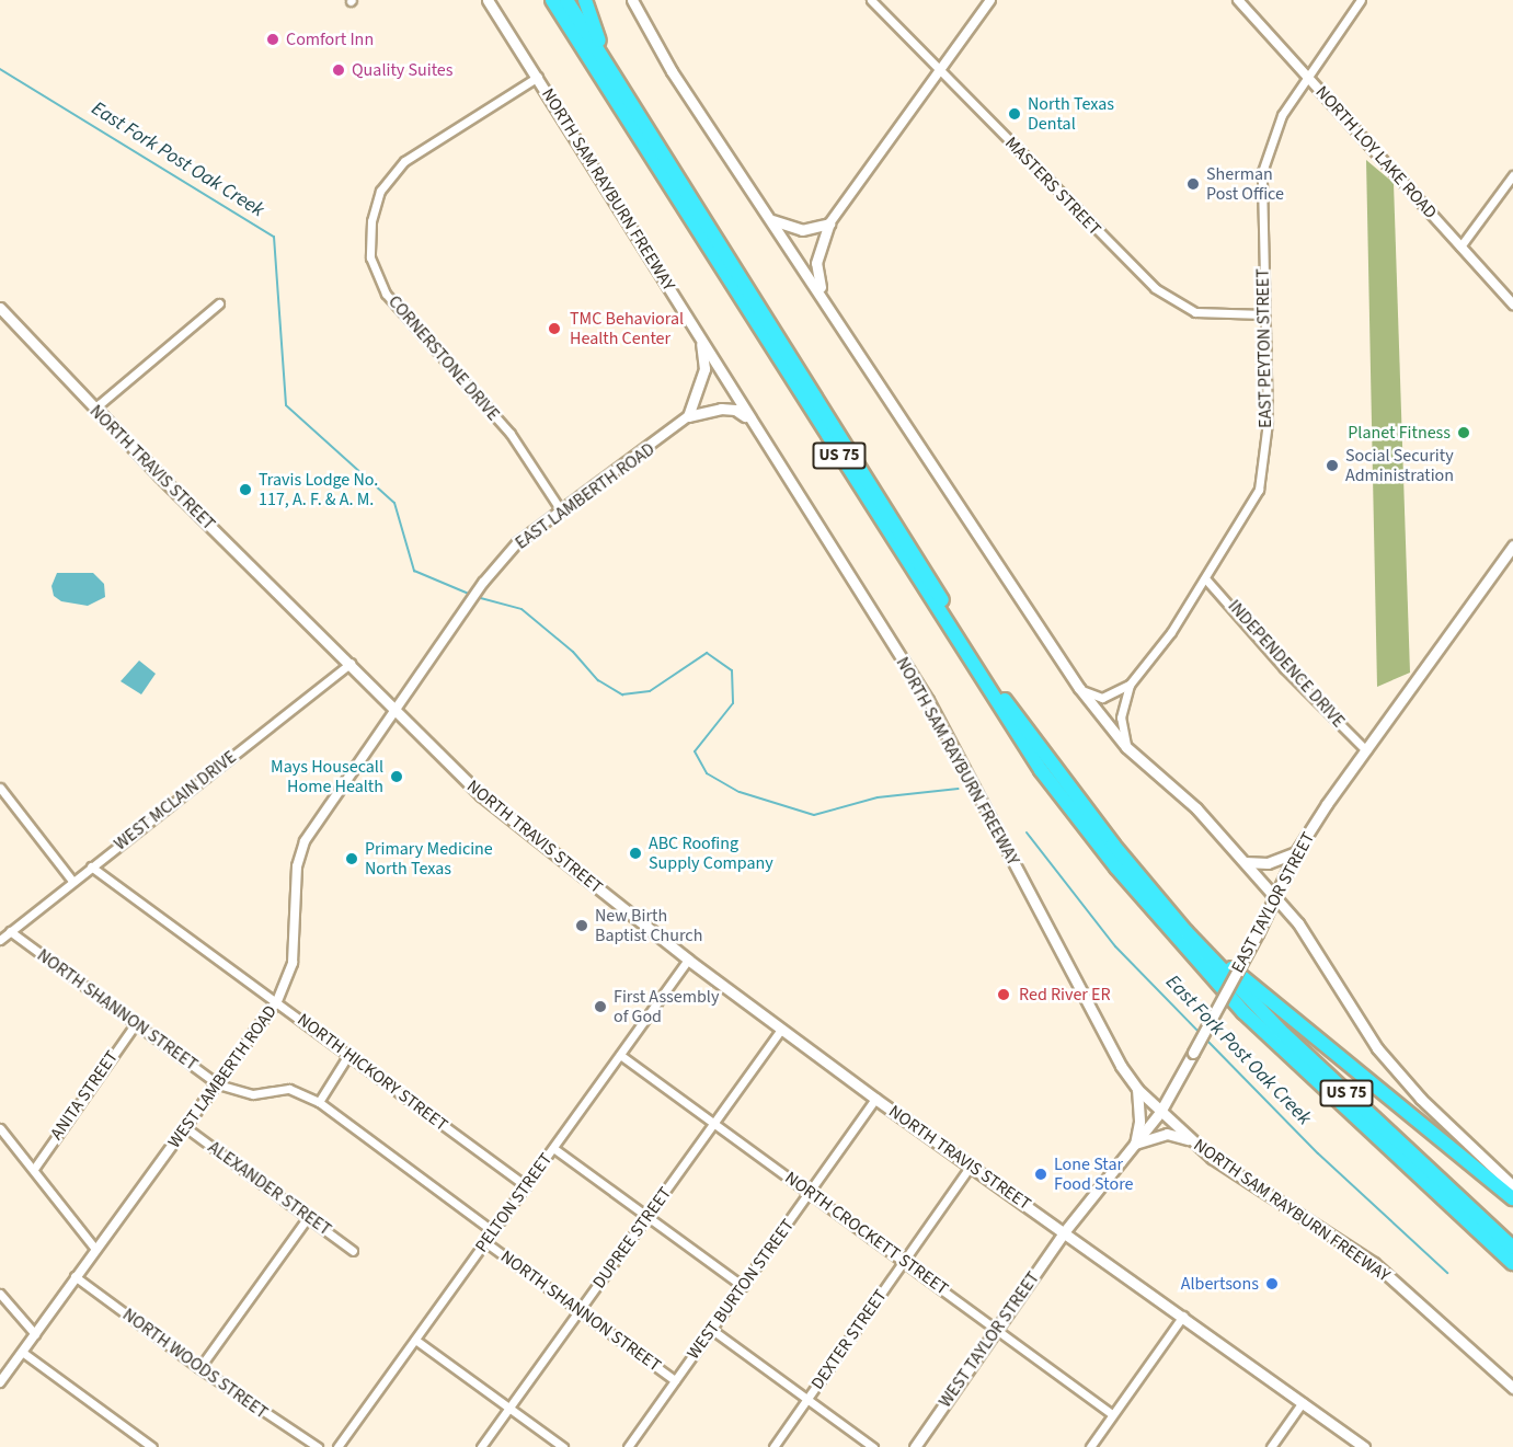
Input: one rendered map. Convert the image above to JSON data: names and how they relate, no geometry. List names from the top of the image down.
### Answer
{
  "streets": {
    "highway": ["US 75"],
    "main road": [
      "NORTH SAM RAYBURN FREEWAY",
      "NORTH TRAVIS STREET",
      "EAST TAYLOR STREET",
      "WEST TAYLOR STREET"
    ],
    "street": [
      "NORTH LOY LAKE ROAD",
      "MASTERS STREET",
      "EAST PEYTON STREET",
      "CORNERSTONE DRIVE",
      "EAST LAMBERTH ROAD",
      "INDEPENDENCE DRIVE",
      "WEST MCLAIN DRIVE",
      "NORTH SHANNON STREET",
      "NORTH HICKORY STREET",
      "WEST LAMBERTH ROAD",
      "ANITA STREET",
      "ALEXANDER STREET",
      "PELTON STREET",
      "NORTH CROCKETT STREET",
      "DUPREE STREET",
      "WEST BURTON STREET",
      "DEXTER STREET",
      "NORTH WOODS STREET"
    ]
  },
  "crossings": [
    ["NORTH LOY LAKE ROAD", "EAST PEYTON STREET"],
    ["MASTERS STREET", "EAST PEYTON STREET"],
    ["NORTH SAM RAYBURN FREEWAY", "CORNERSTONE DRIVE"],
    ["NORTH SAM RAYBURN FREEWAY", "EAST TAYLOR STREET"],
    ["EAST PEYTON STREET", "INDEPENDENCE DRIVE"],
    ["CORNERSTONE DRIVE", "EAST LAMBERTH ROAD"],
    ["NORTH TRAVIS STREET", "EAST LAMBERTH ROAD"],
    ["NORTH TRAVIS STREET", "WEST MCLAIN DRIVE"],
    ["NORTH TRAVIS STREET", "EAST TAYLOR STREET"],
    ["NORTH TRAVIS STREET", "WEST LAMBERTH ROAD"],
    ["NORTH TRAVIS STREET", "PELTON STREET"],
    ["NORTH TRAVIS STREET", "DUPREE STREET"],
    ["NORTH TRAVIS STREET", "WEST BURTON STREET"],
    ["NORTH TRAVIS STREET", "DEXTER STREET"],
    ["NORTH TRAVIS STREET", "WEST TAYLOR STREET"],
    ["EAST LAMBERTH ROAD", "WEST LAMBERTH ROAD"],
    ["INDEPENDENCE DRIVE", "EAST TAYLOR STREET"],
    ["WEST MCLAIN DRIVE", "NORTH SHANNON STREET"],
    ["WEST MCLAIN DRIVE", "NORTH HICKORY STREET"],
    ["EAST TAYLOR STREET", "WEST TAYLOR STREET"],
    ["NORTH SHANNON STREET", "WEST LAMBERTH ROAD"],
    ["NORTH SHANNON STREET", "ANITA STREET"],
    ["NORTH SHANNON STREET", "PELTON STREET"],
    ["NORTH SHANNON STREET", "DUPREE STREET"],
    ["NORTH SHANNON STREET", "WEST BURTON STREET"],
    ["NORTH HICKORY STREET", "WEST LAMBERTH ROAD"],
    ["NORTH HICKORY STREET", "PELTON STREET"],
    ["WEST LAMBERTH ROAD", "ALEXANDER STREET"],
    ["WEST LAMBERTH ROAD", "NORTH WOODS STREET"],
    ["PELTON STREET", "NORTH CROCKETT STREET"],
    ["NORTH CROCKETT STREET", "DUPREE STREET"],
    ["NORTH CROCKETT STREET", "WEST BURTON STREET"],
    ["NORTH CROCKETT STREET", "DEXTER STREET"],
    ["NORTH CROCKETT STREET", "WEST TAYLOR STREET"]
  ],
  "water": ["East Fork Post Oak Creek"],
  "places": [
    "Comfort Inn",
    "Quality Suites",
    "North Texas Dental",
    "Sherman Post Office",
    "TMC Behavioral Health Center",
    "Planet Fitness",
    "Social Security Administration",
    "Travis Lodge No. 117, A. F. & A. M.",
    "Mays Housecall Home Health",
    "ABC Roofing Supply Company",
    "Primary Medicine North Texas",
    "New Birth Baptist Church",
    "Red River ER",
    "First Assembly of God",
    "Lone Star Food Store",
    "Albertsons"
  ]
}
